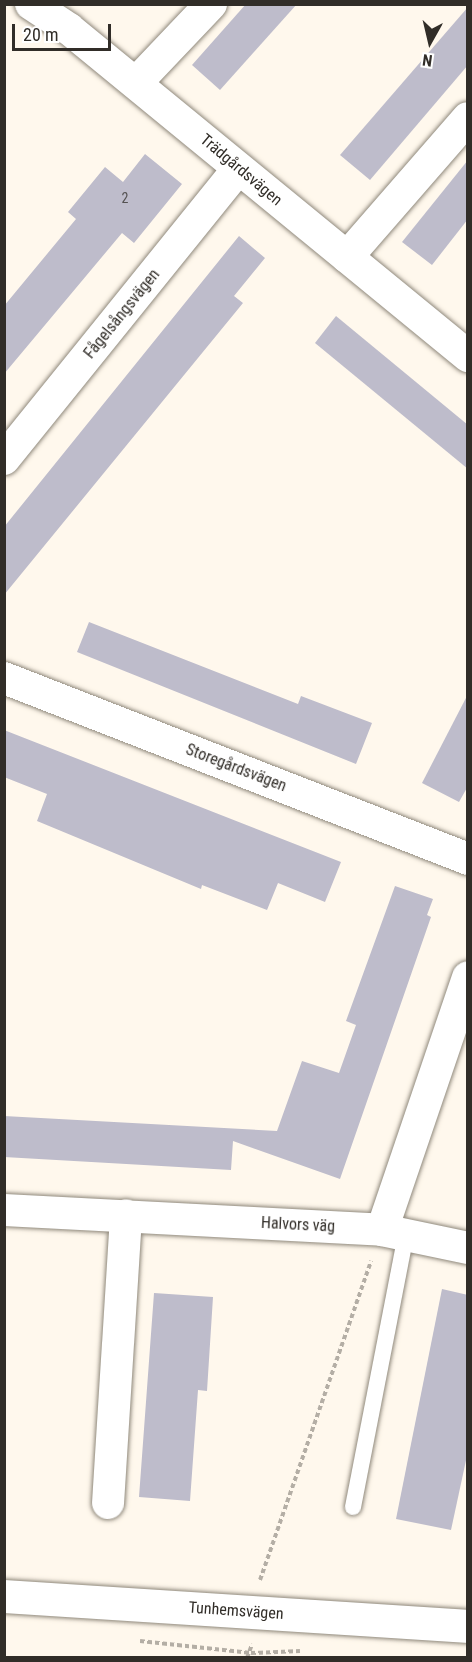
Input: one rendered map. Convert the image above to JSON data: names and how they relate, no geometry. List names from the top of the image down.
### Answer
{
  "streets": {
    "street": [
      "Trädgårdsvägen",
      "Fågelsångsvägen",
      "Storegårdsvägen",
      "Halvors väg",
      "Tunhemsvägen"
    ]
  },
  "crossings": [
    ["Trädgårdsvägen", "Fågelsångsvägen"]
  ],
  "house_numbers": ["2"],
  "scale_bar": "20 m",
  "north": "bottom"
}
